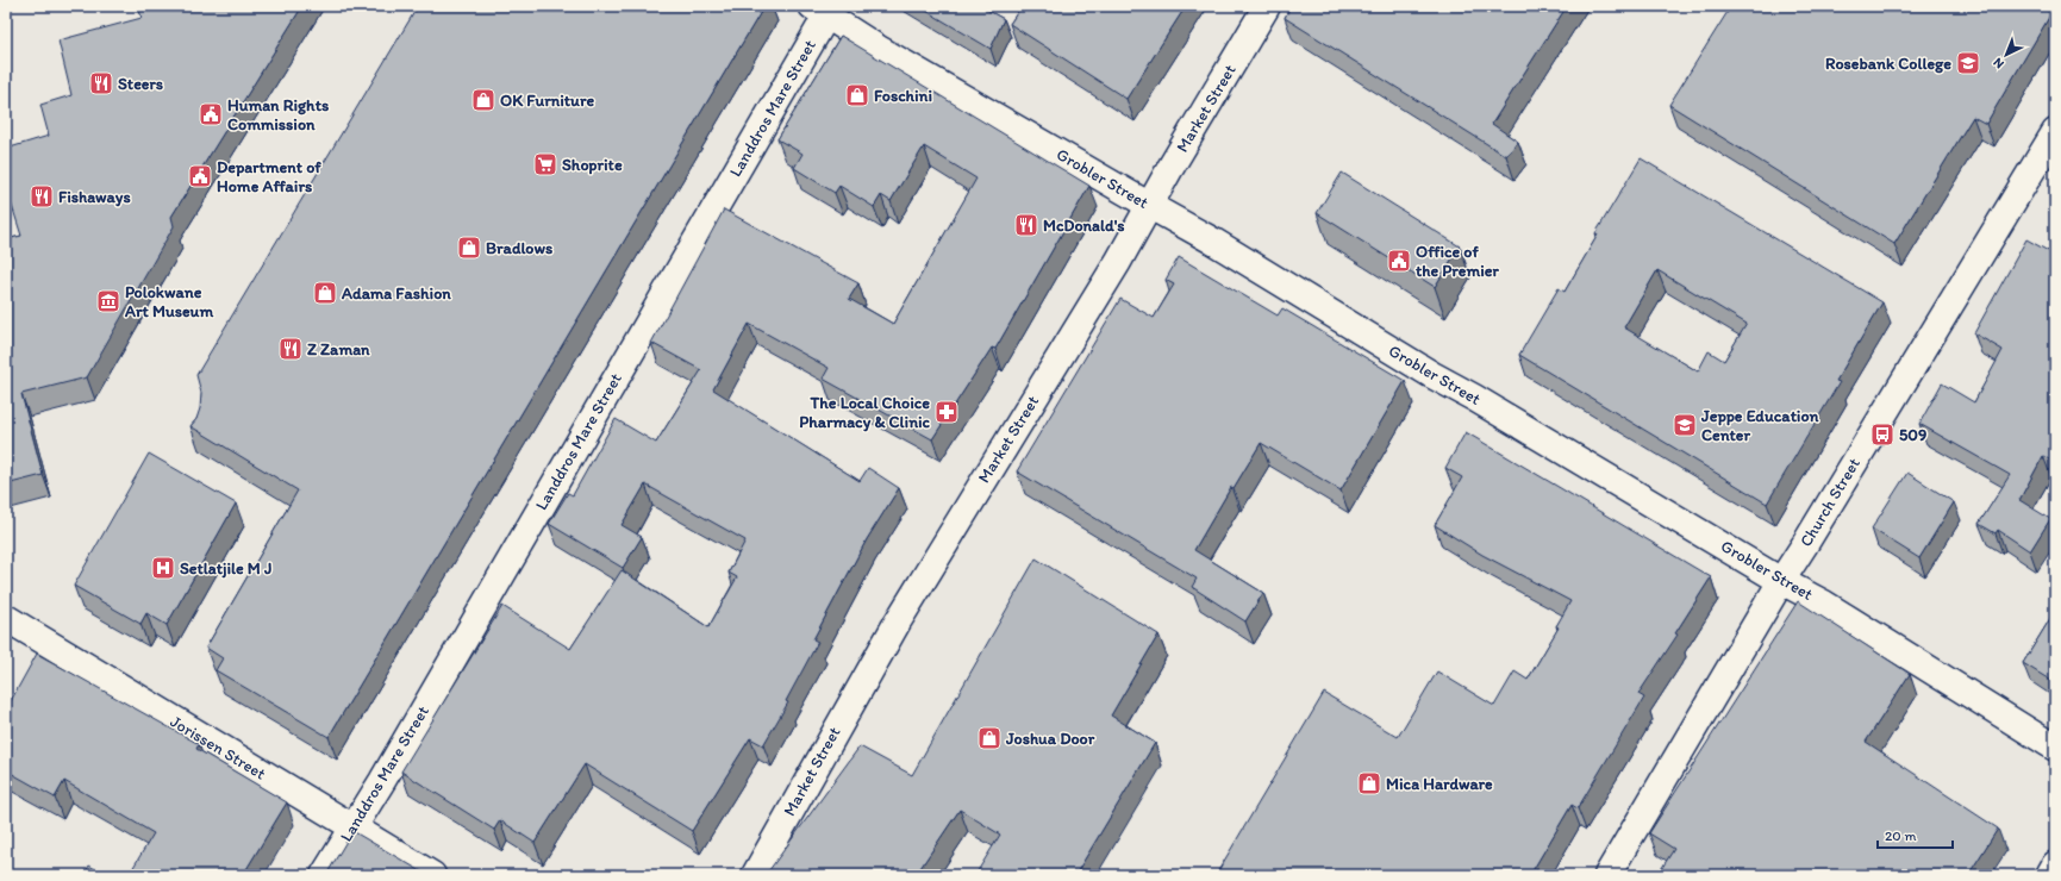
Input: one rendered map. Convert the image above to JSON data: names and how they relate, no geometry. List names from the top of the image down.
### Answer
{
  "streets": {
    "main road": [
      "Landdros Mare Street",
      "Market Street",
      "Grobler Street",
      "Church Street",
      "Jorissen Street"
    ]
  },
  "crossings": [
    ["Landdros Mare Street", "Grobler Street"],
    ["Landdros Mare Street", "Jorissen Street"],
    ["Market Street", "Grobler Street"],
    ["Grobler Street", "Church Street"]
  ],
  "places": {
    "school or university": ["Rosebank College", "Jeppe Education Center"],
    "restaurant": [
      "Steers",
      "Fishaways",
      "McDonald's",
      "Z Zaman"
    ],
    "shop": [
      "Foschini",
      "OK Furniture",
      "Bradlows",
      "Adama Fashion",
      "Joshua Door",
      "Mica Hardware"
    ],
    "public building": ["Human Rights Commission", "Department of Home Affairs", "Office of the Premier"],
    "supermarket": ["Shoprite"],
    "museum": ["Polokwane Art Museum"],
    "pharmacy": ["The Local Choice Pharmacy & Clinic"],
    "bus stop": ["509"],
    "hospital": ["Setlatjile M J"]
  },
  "scale_bar": "20 m",
  "north": "bottom left"
}
